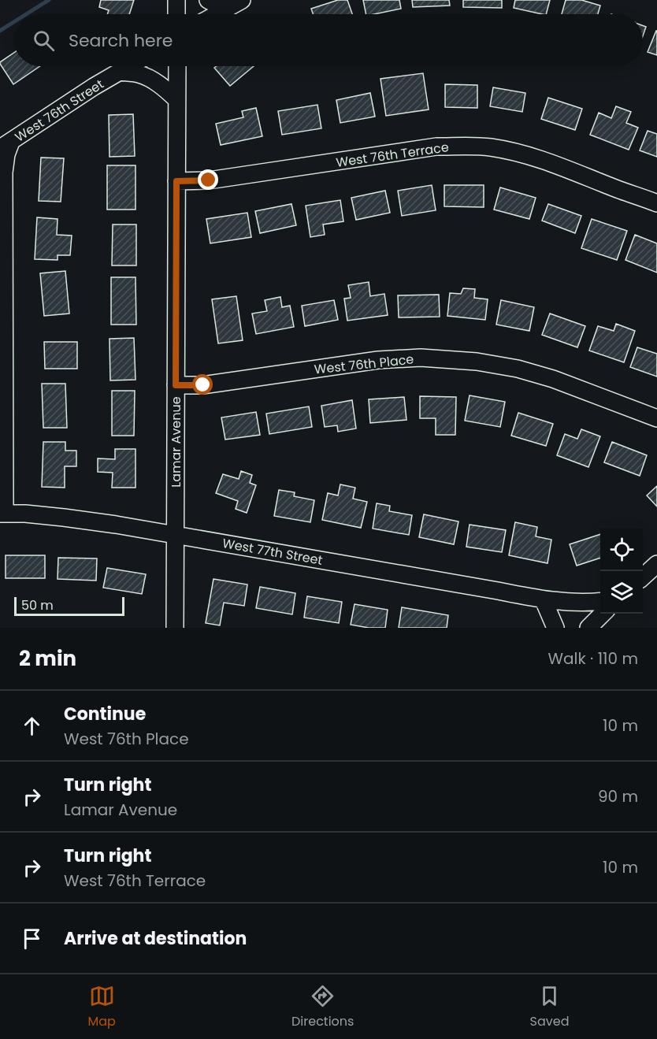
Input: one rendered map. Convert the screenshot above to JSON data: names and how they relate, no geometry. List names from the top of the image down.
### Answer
{
  "streets": {
    "street": [
      "West 76th Street",
      "West 76th Terrace",
      "West 76th Place",
      "Lamar Avenue",
      "West 77th Street"
    ]
  },
  "crossings": [
    ["West 76th Terrace", "Lamar Avenue"],
    ["West 76th Place", "Lamar Avenue"],
    ["Lamar Avenue", "West 77th Street"]
  ],
  "scale_bar": "50 m",
  "page": {
    "search": "Search here",
    "scale": "50 m",
    "heading": ["2 min", "Walk · 110 m"],
    "list": [
      ["Continue", "West 76th Place", "10 m"],
      ["Turn right", "Lamar Avenue", "90 m"],
      ["Turn right", "West 76th Terrace", "10 m"],
      "Arrive at destination"
    ],
    "nav": ["Map", "Directions", "Saved"]
  }
}
